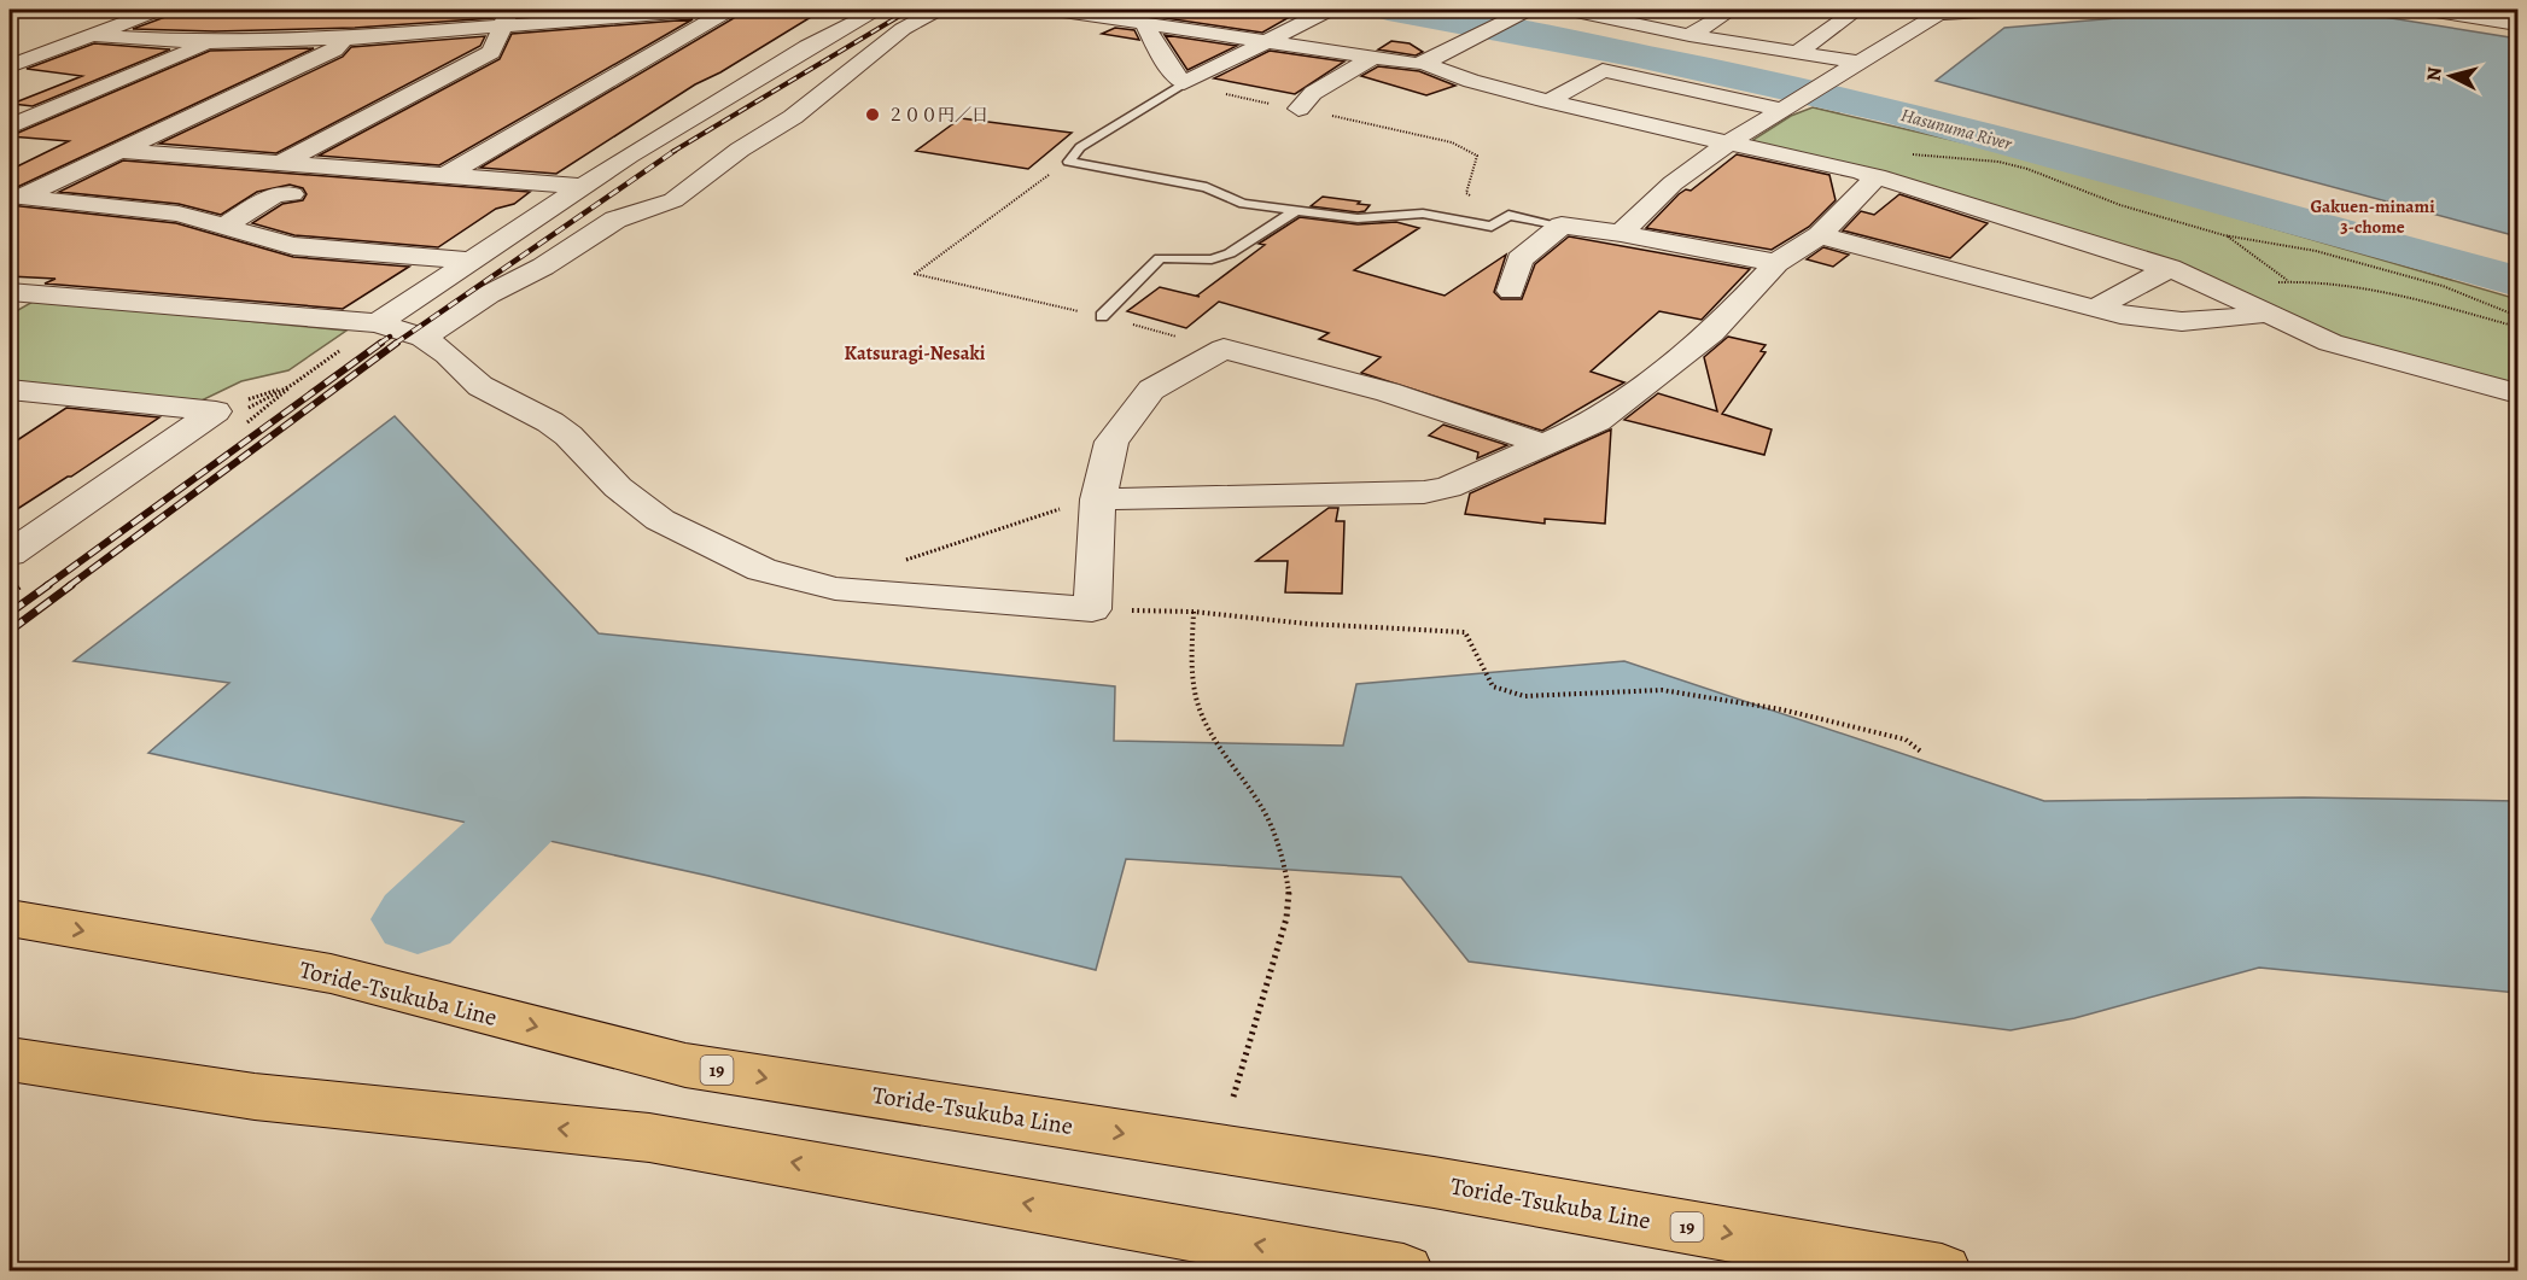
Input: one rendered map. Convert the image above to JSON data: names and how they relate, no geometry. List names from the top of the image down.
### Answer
{
  "streets": {
    "main road": ["Toride-Tsukuba Line", "19"]
  },
  "districts": ["Gakuen-minami 3-chome", "Katsuragi-Nesaki"],
  "water": ["Hasunuma River"],
  "places": ["２００円／日"],
  "north": "left"
}
